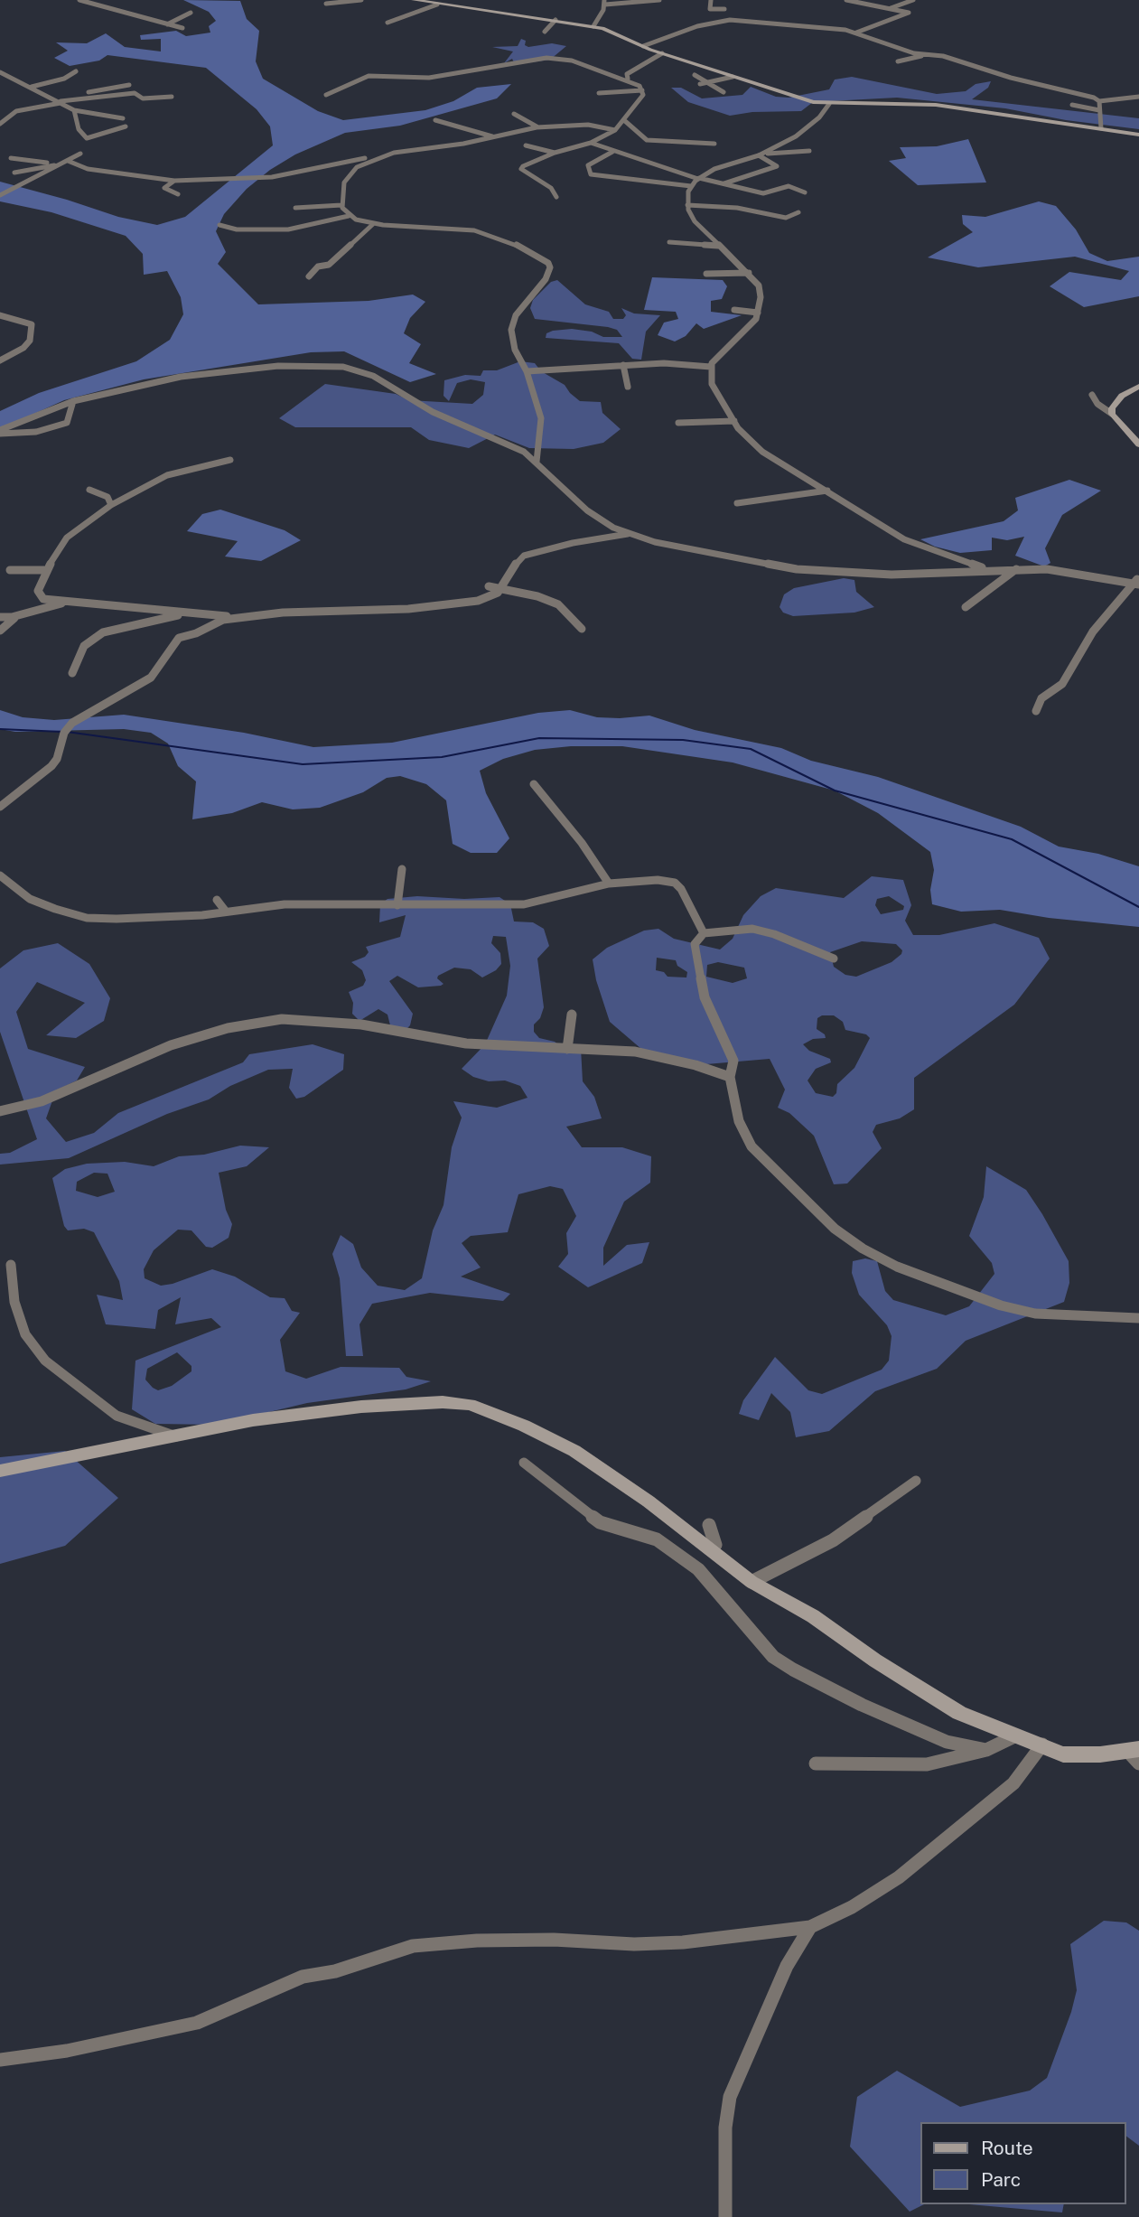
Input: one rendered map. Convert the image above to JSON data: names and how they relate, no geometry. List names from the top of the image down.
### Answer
{
  "legend": ["Route", "Parc"]
}
